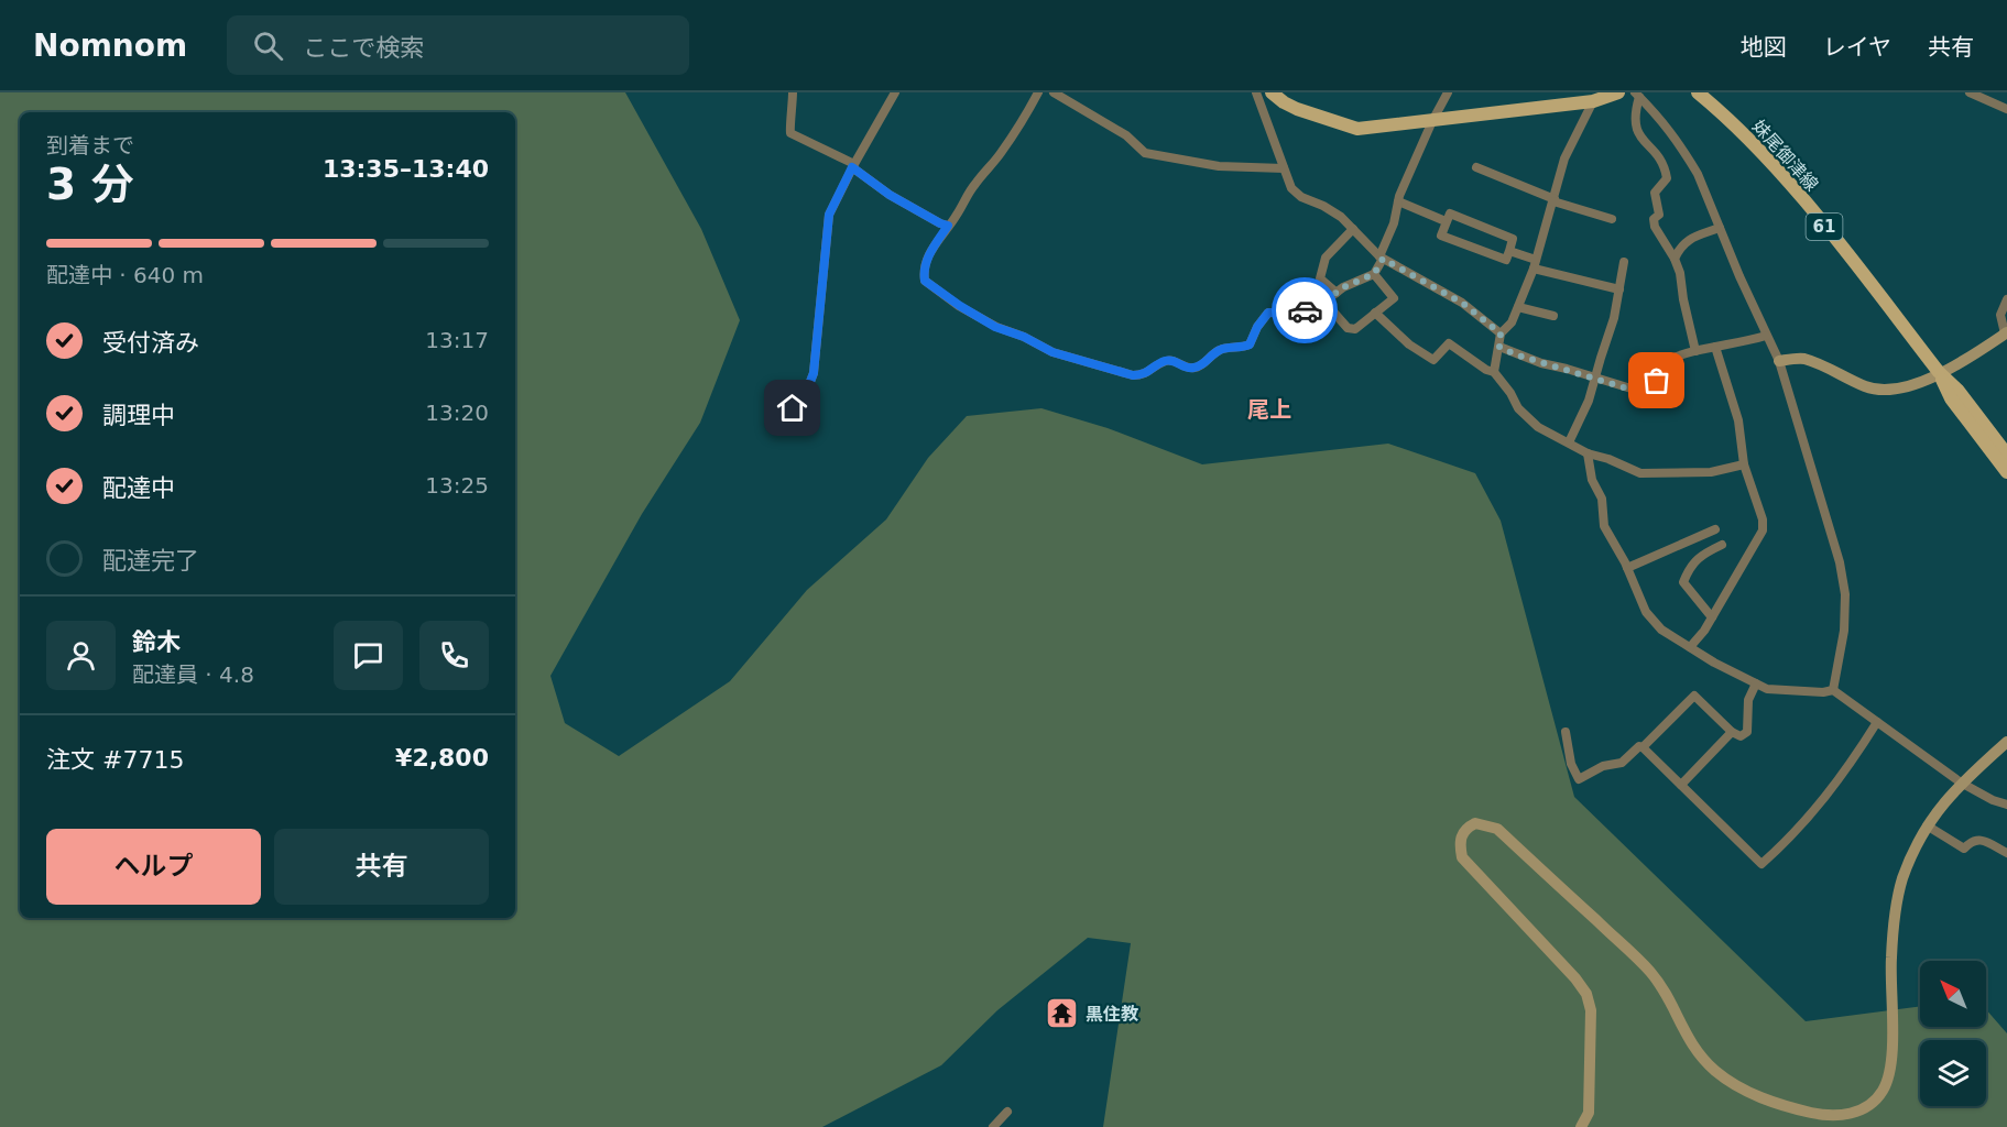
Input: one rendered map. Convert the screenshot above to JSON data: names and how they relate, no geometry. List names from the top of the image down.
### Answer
{
  "streets": {
    "main road": ["妹尾御津線", "61"]
  },
  "districts": ["尾上"],
  "places": {
    "temple": ["黒住教"]
  },
  "north": "top left",
  "page": {
    "header": "Nomnom",
    "search": "ここで検索",
    "nav": ["地図", "レイヤ", "共有"],
    "heading": ["3 分", "到着まで", "13:35–13:40"],
    "panel": [
      "鈴木",
      "配達員 · 4.8",
      "注文 #7715",
      "¥2,800"
    ],
    "bar": "配達中 · 640 m",
    "list": [
      ["受付済み", "13:17"],
      ["調理中", "13:20"],
      ["配達中", "13:25"],
      "配達完了"
    ],
    "buttons": ["ヘルプ", "共有"]
  }
}
